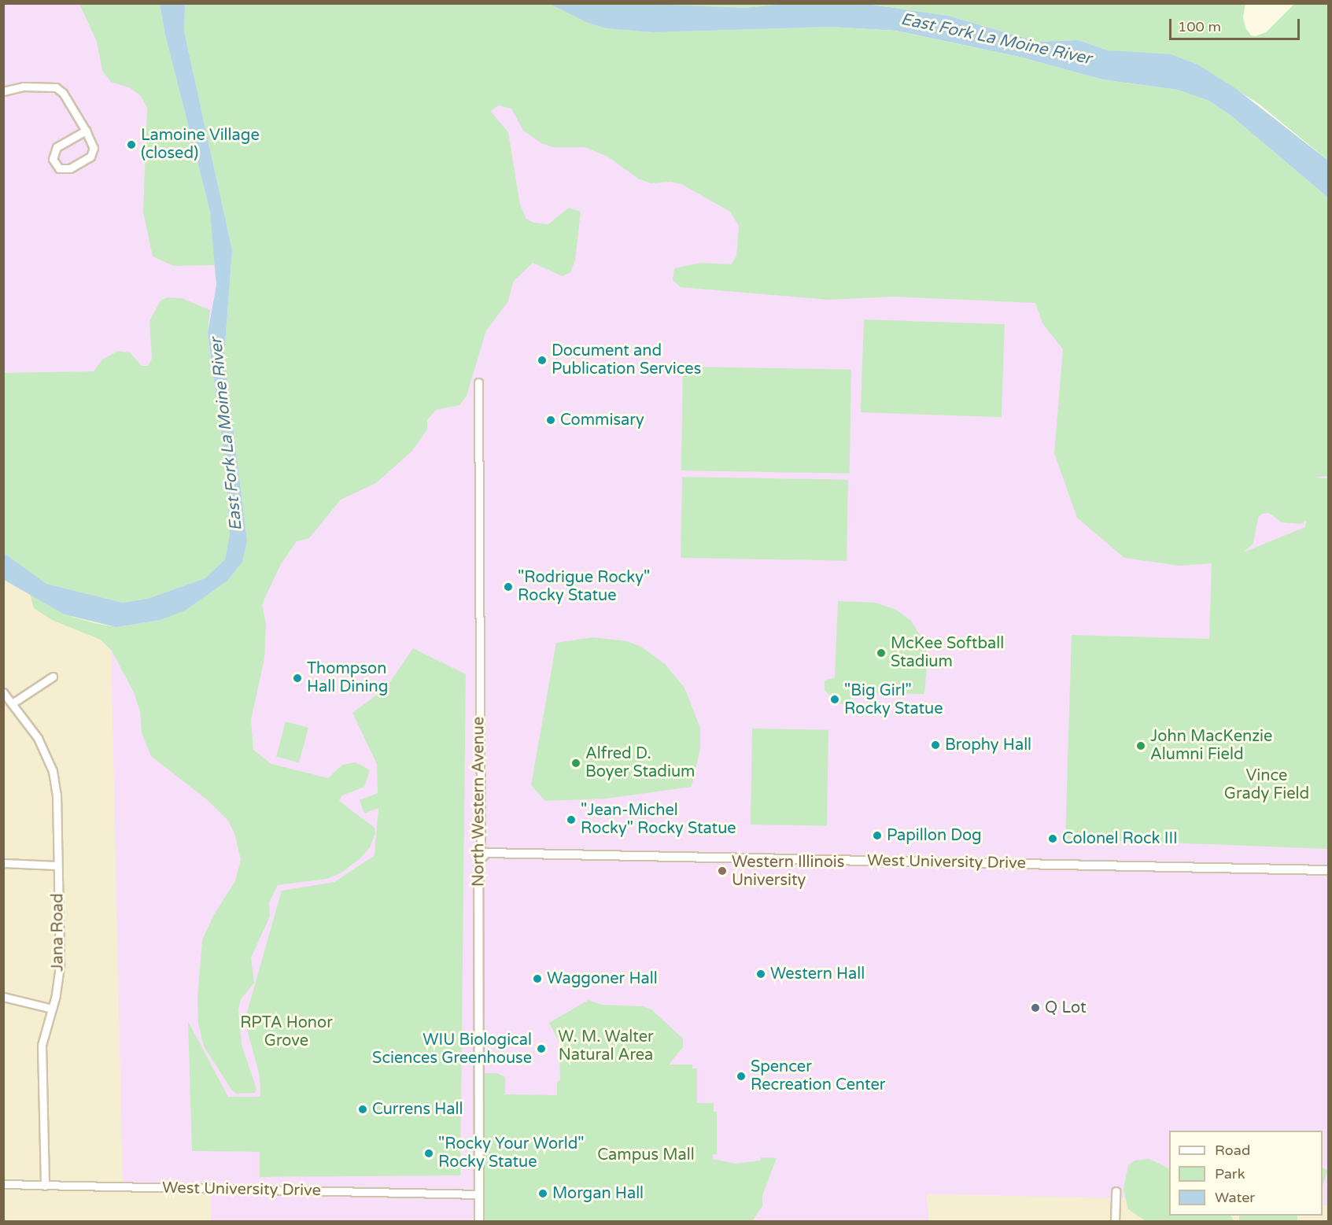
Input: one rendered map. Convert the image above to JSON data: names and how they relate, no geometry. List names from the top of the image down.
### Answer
{
  "streets": {
    "street": ["North Western Avenue", "West University Drive", "Jana Road"]
  },
  "crossings": [
    ["North Western Avenue", "West University Drive"],
    ["West University Drive", "Jana Road"]
  ],
  "water": ["East Fork La Moine River"],
  "parks": [
    "Vince Grady Field",
    "RPTA Honor Grove",
    "W. M. Walter Natural Area",
    "Campus Mall"
  ],
  "places": [
    "Lamoine Village (closed)",
    "Document and Publication Services",
    "Commisary",
    "\"Rodrigue Rocky\" Rocky Statue",
    "McKee Softball Stadium",
    "Thompson Hall Dining",
    "\"Big Girl\" Rocky Statue",
    "Brophy Hall",
    "John MacKenzie Alumni Field",
    "Alfred D. Boyer Stadium",
    "\"Jean-Michel Rocky\" Rocky Statue",
    "Papillon Dog",
    "Colonel Rock III",
    "Western Illinois University",
    "Western Hall",
    "Waggoner Hall",
    "Q Lot",
    "WIU Biological Sciences Greenhouse",
    "Spencer Recreation Center",
    "Currens Hall",
    "\"Rocky Your World\" Rocky Statue",
    "Morgan Hall"
  ],
  "legend": ["Road", "Park", "Water"],
  "scale_bar": "100 m"
}
